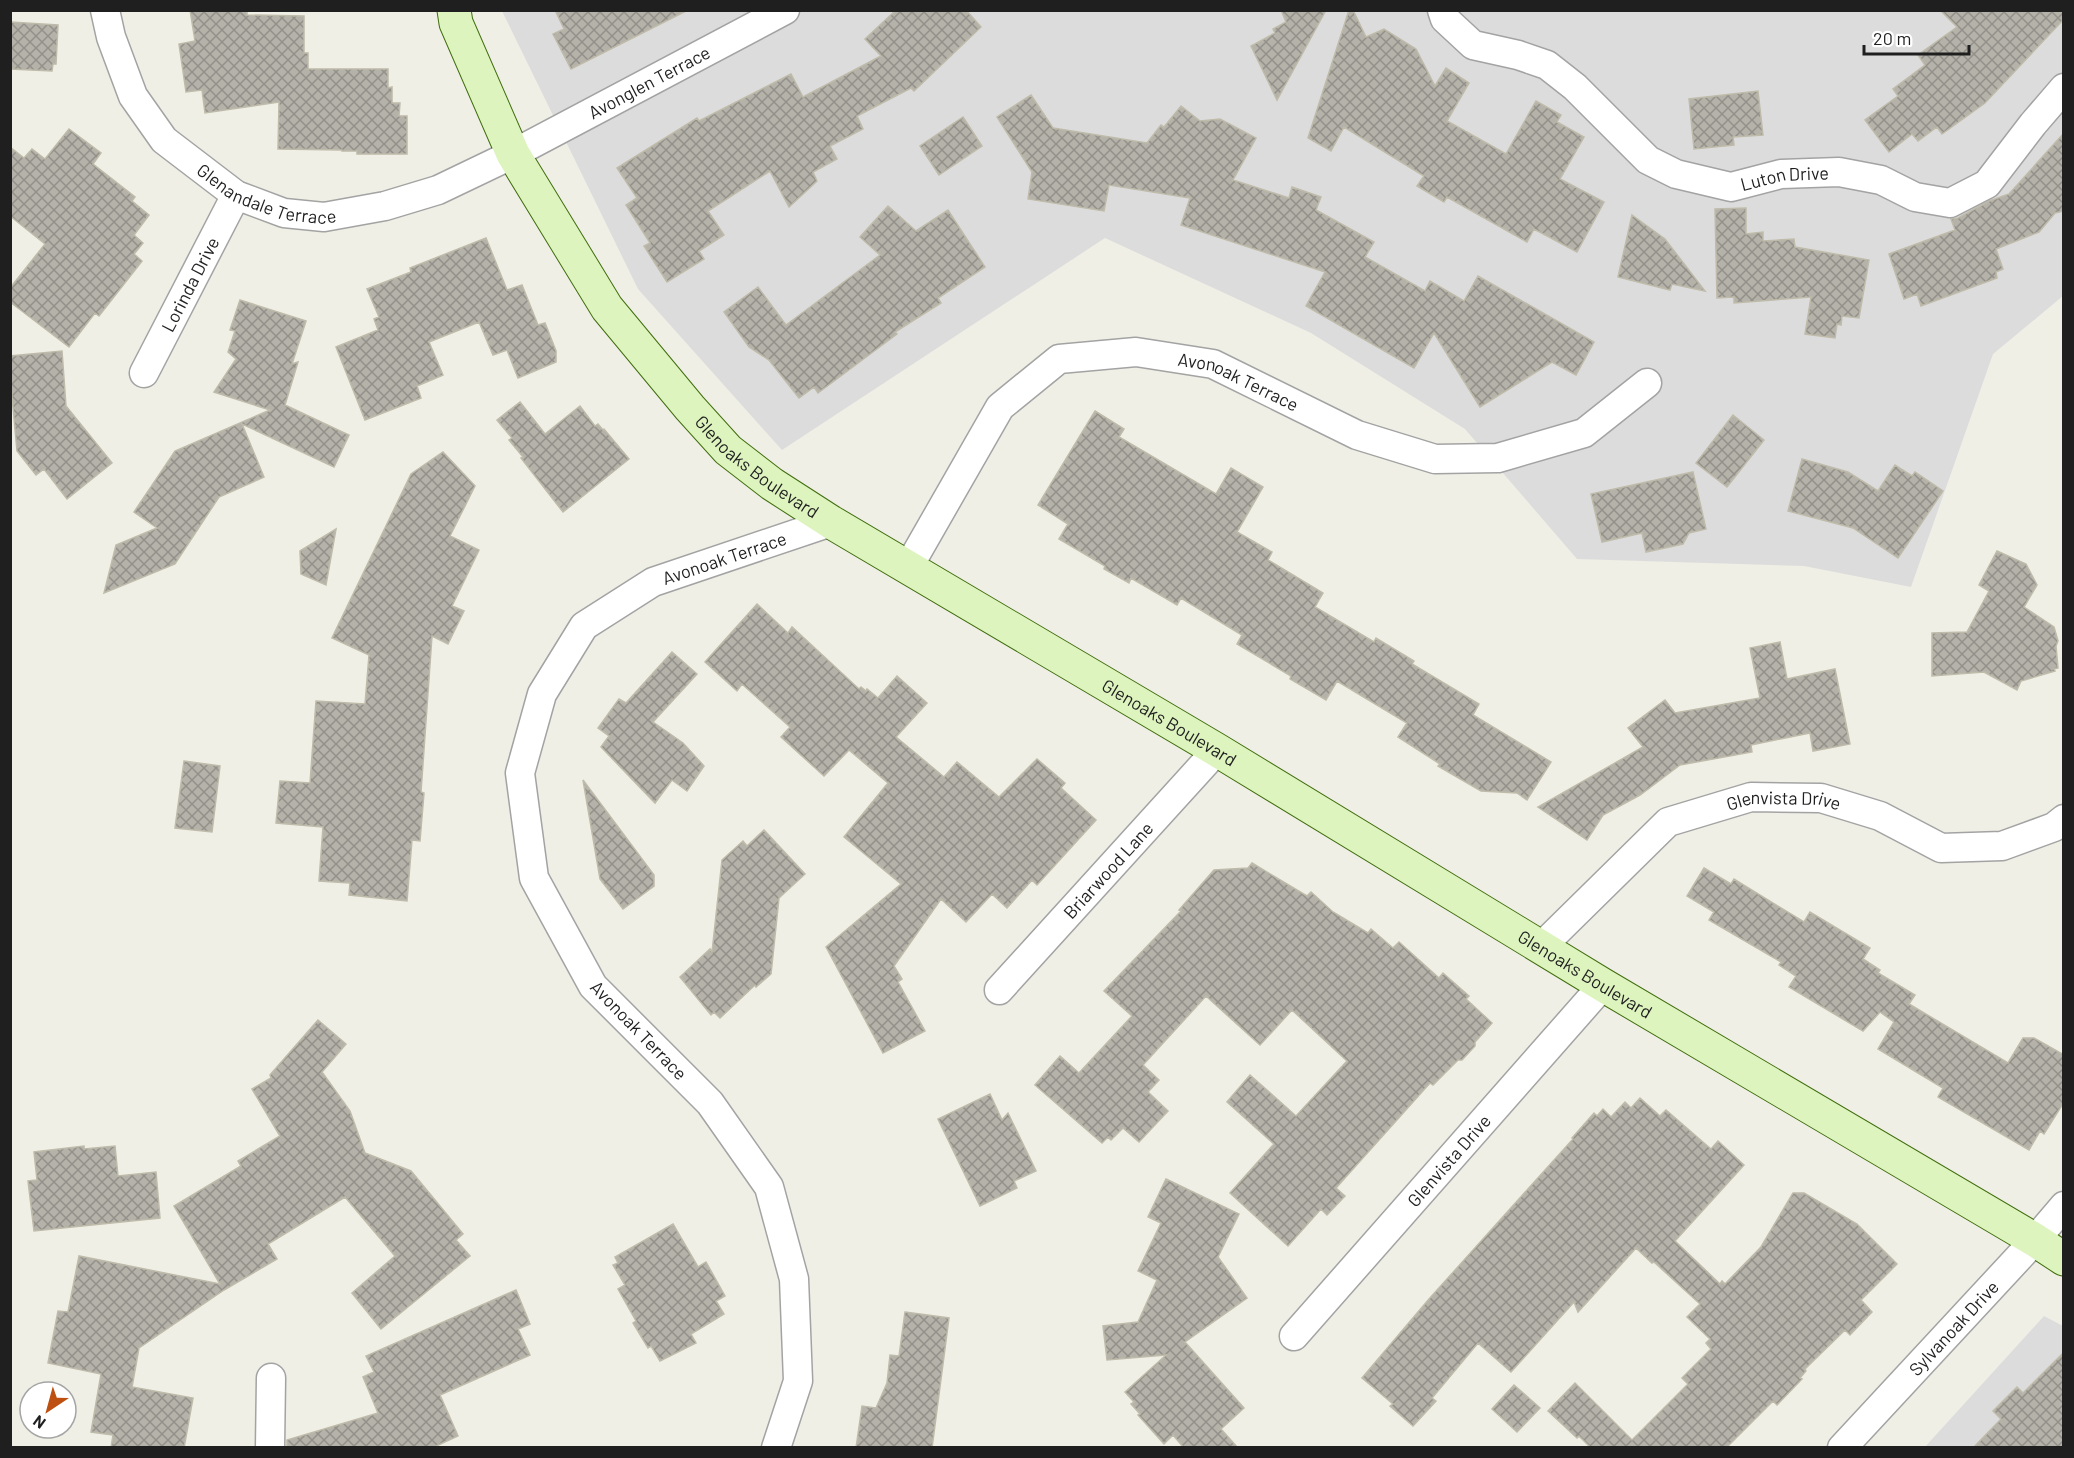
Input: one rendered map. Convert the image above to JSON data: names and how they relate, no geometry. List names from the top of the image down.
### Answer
{
  "streets": {
    "street": [
      "Avonglen Terrace",
      "Luton Drive",
      "Glenandale Terrace",
      "Lorinda Drive",
      "Avonoak Terrace",
      "Glenoaks Boulevard",
      "Glenvista Drive",
      "Briarwood Lane",
      "Sylvanoak Drive"
    ]
  },
  "crossings": [
    ["Avonglen Terrace", "Glenandale Terrace"],
    ["Avonglen Terrace", "Glenoaks Boulevard"],
    ["Glenandale Terrace", "Lorinda Drive"],
    ["Glenandale Terrace", "Glenoaks Boulevard"],
    ["Avonoak Terrace", "Glenoaks Boulevard"],
    ["Glenoaks Boulevard", "Glenvista Drive"],
    ["Glenoaks Boulevard", "Briarwood Lane"],
    ["Glenoaks Boulevard", "Sylvanoak Drive"]
  ],
  "scale_bar": "20 m",
  "north": "bottom left"
}
